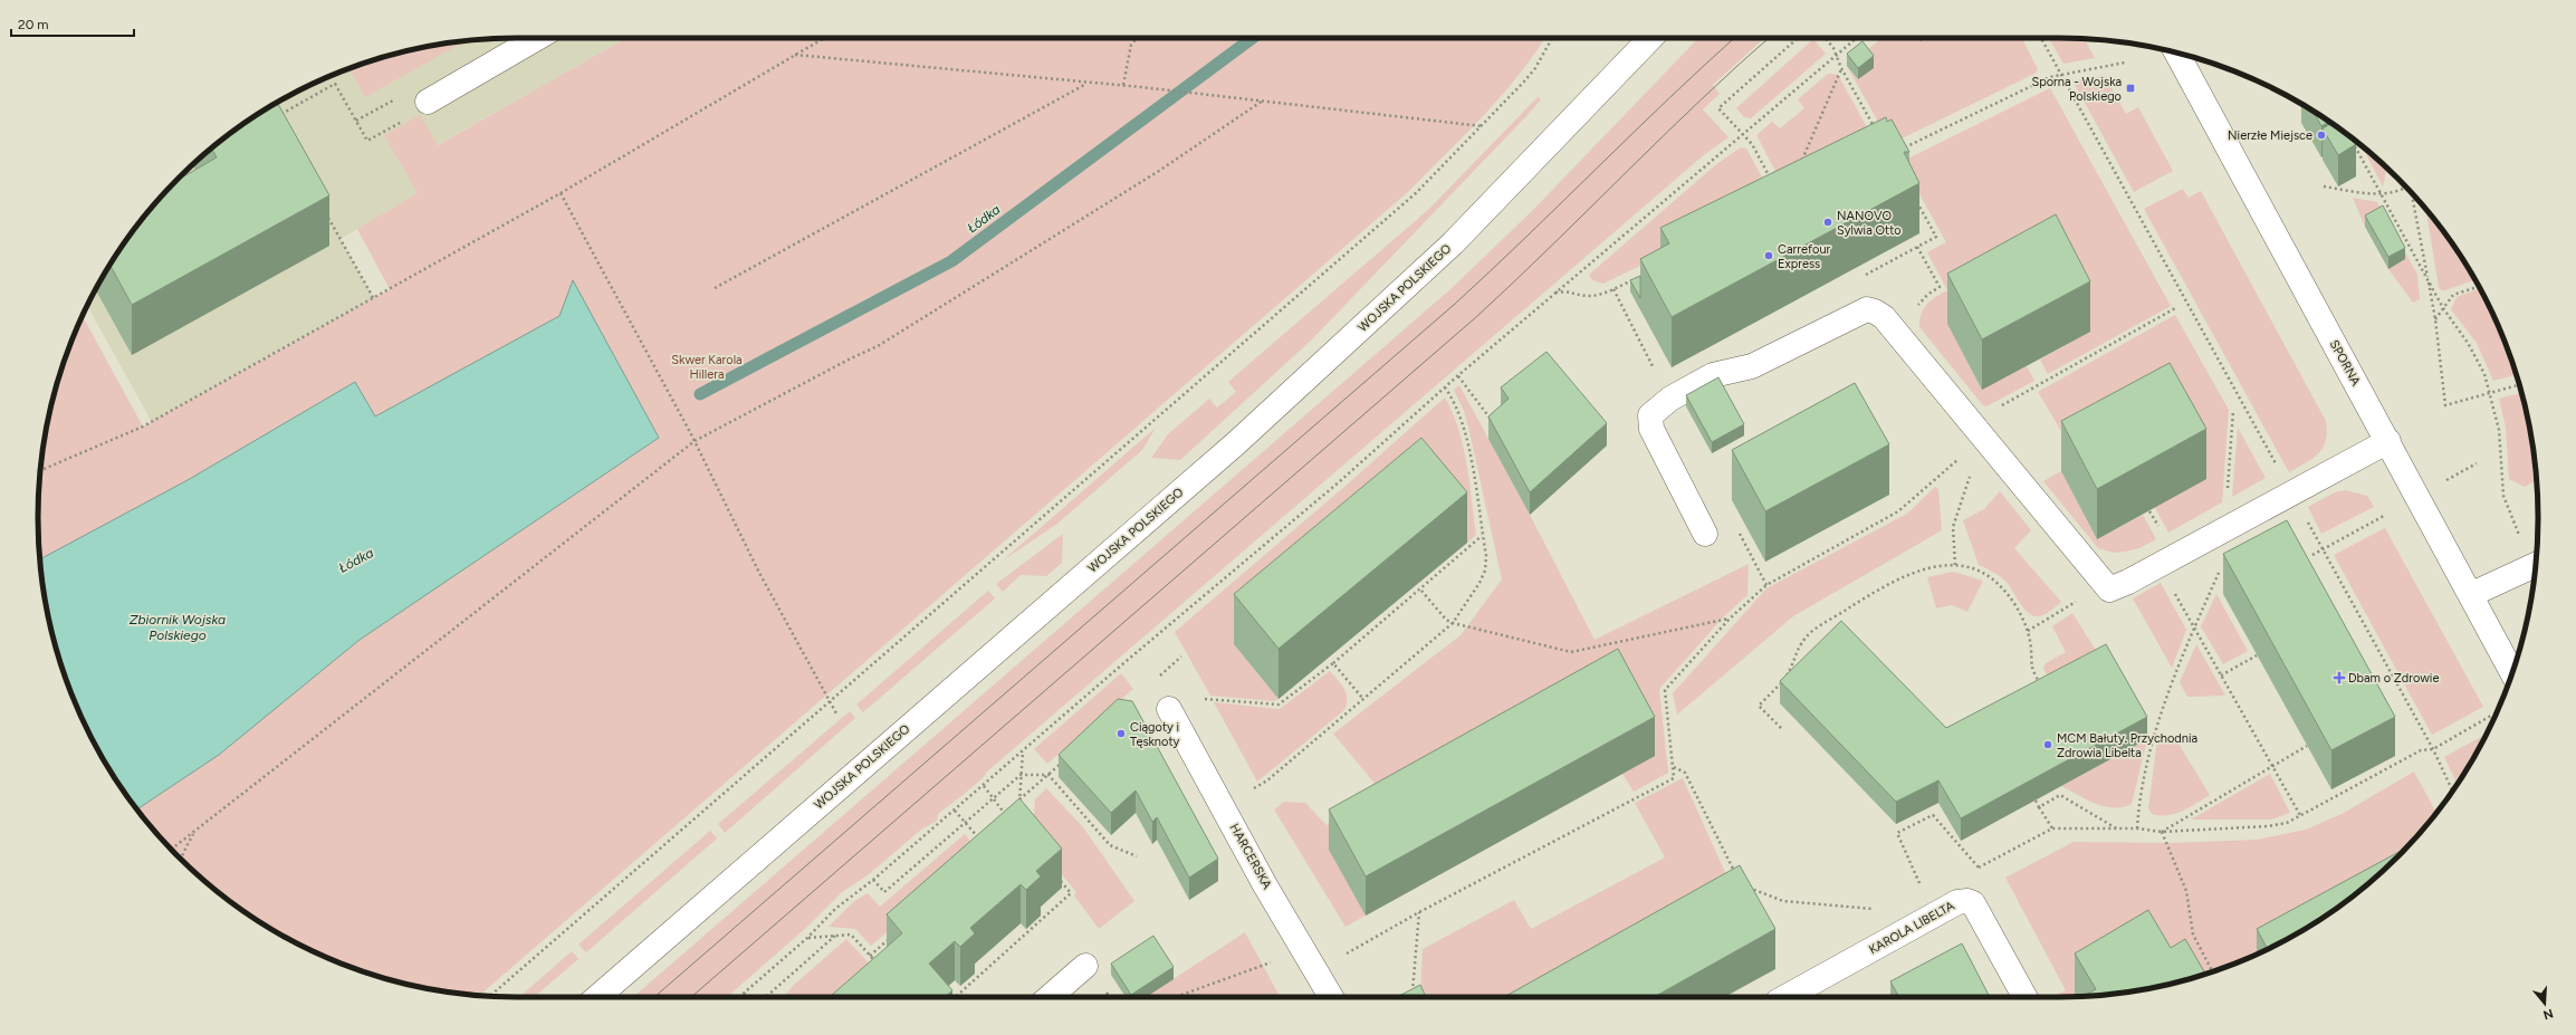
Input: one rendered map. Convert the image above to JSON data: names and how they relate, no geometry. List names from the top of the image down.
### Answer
{
  "streets": {
    "street": [
      "WOJSKA POLSKIEGO",
      "SPORNA",
      "HARCERSKA",
      "KAROLA LIBELTA"
    ]
  },
  "water": ["Łódka", "Zbiornik Wojska Polskiego"],
  "parks": ["Skwer Karola Hillera"],
  "places": {
    "transit": ["Sporna - Wojska Polskiego"],
    "other": [
      "Nierzłe Miejsce",
      "NANOVO Sylwia Otto",
      "Carrefour Express",
      "Ciągoty i Tęsknoty",
      "MCM Bałuty. Przychodnia Zdrowia Libelta"
    ],
    "health": ["Dbam o Zdrowie"]
  },
  "scale_bar": "20 m",
  "north": "bottom"
}
